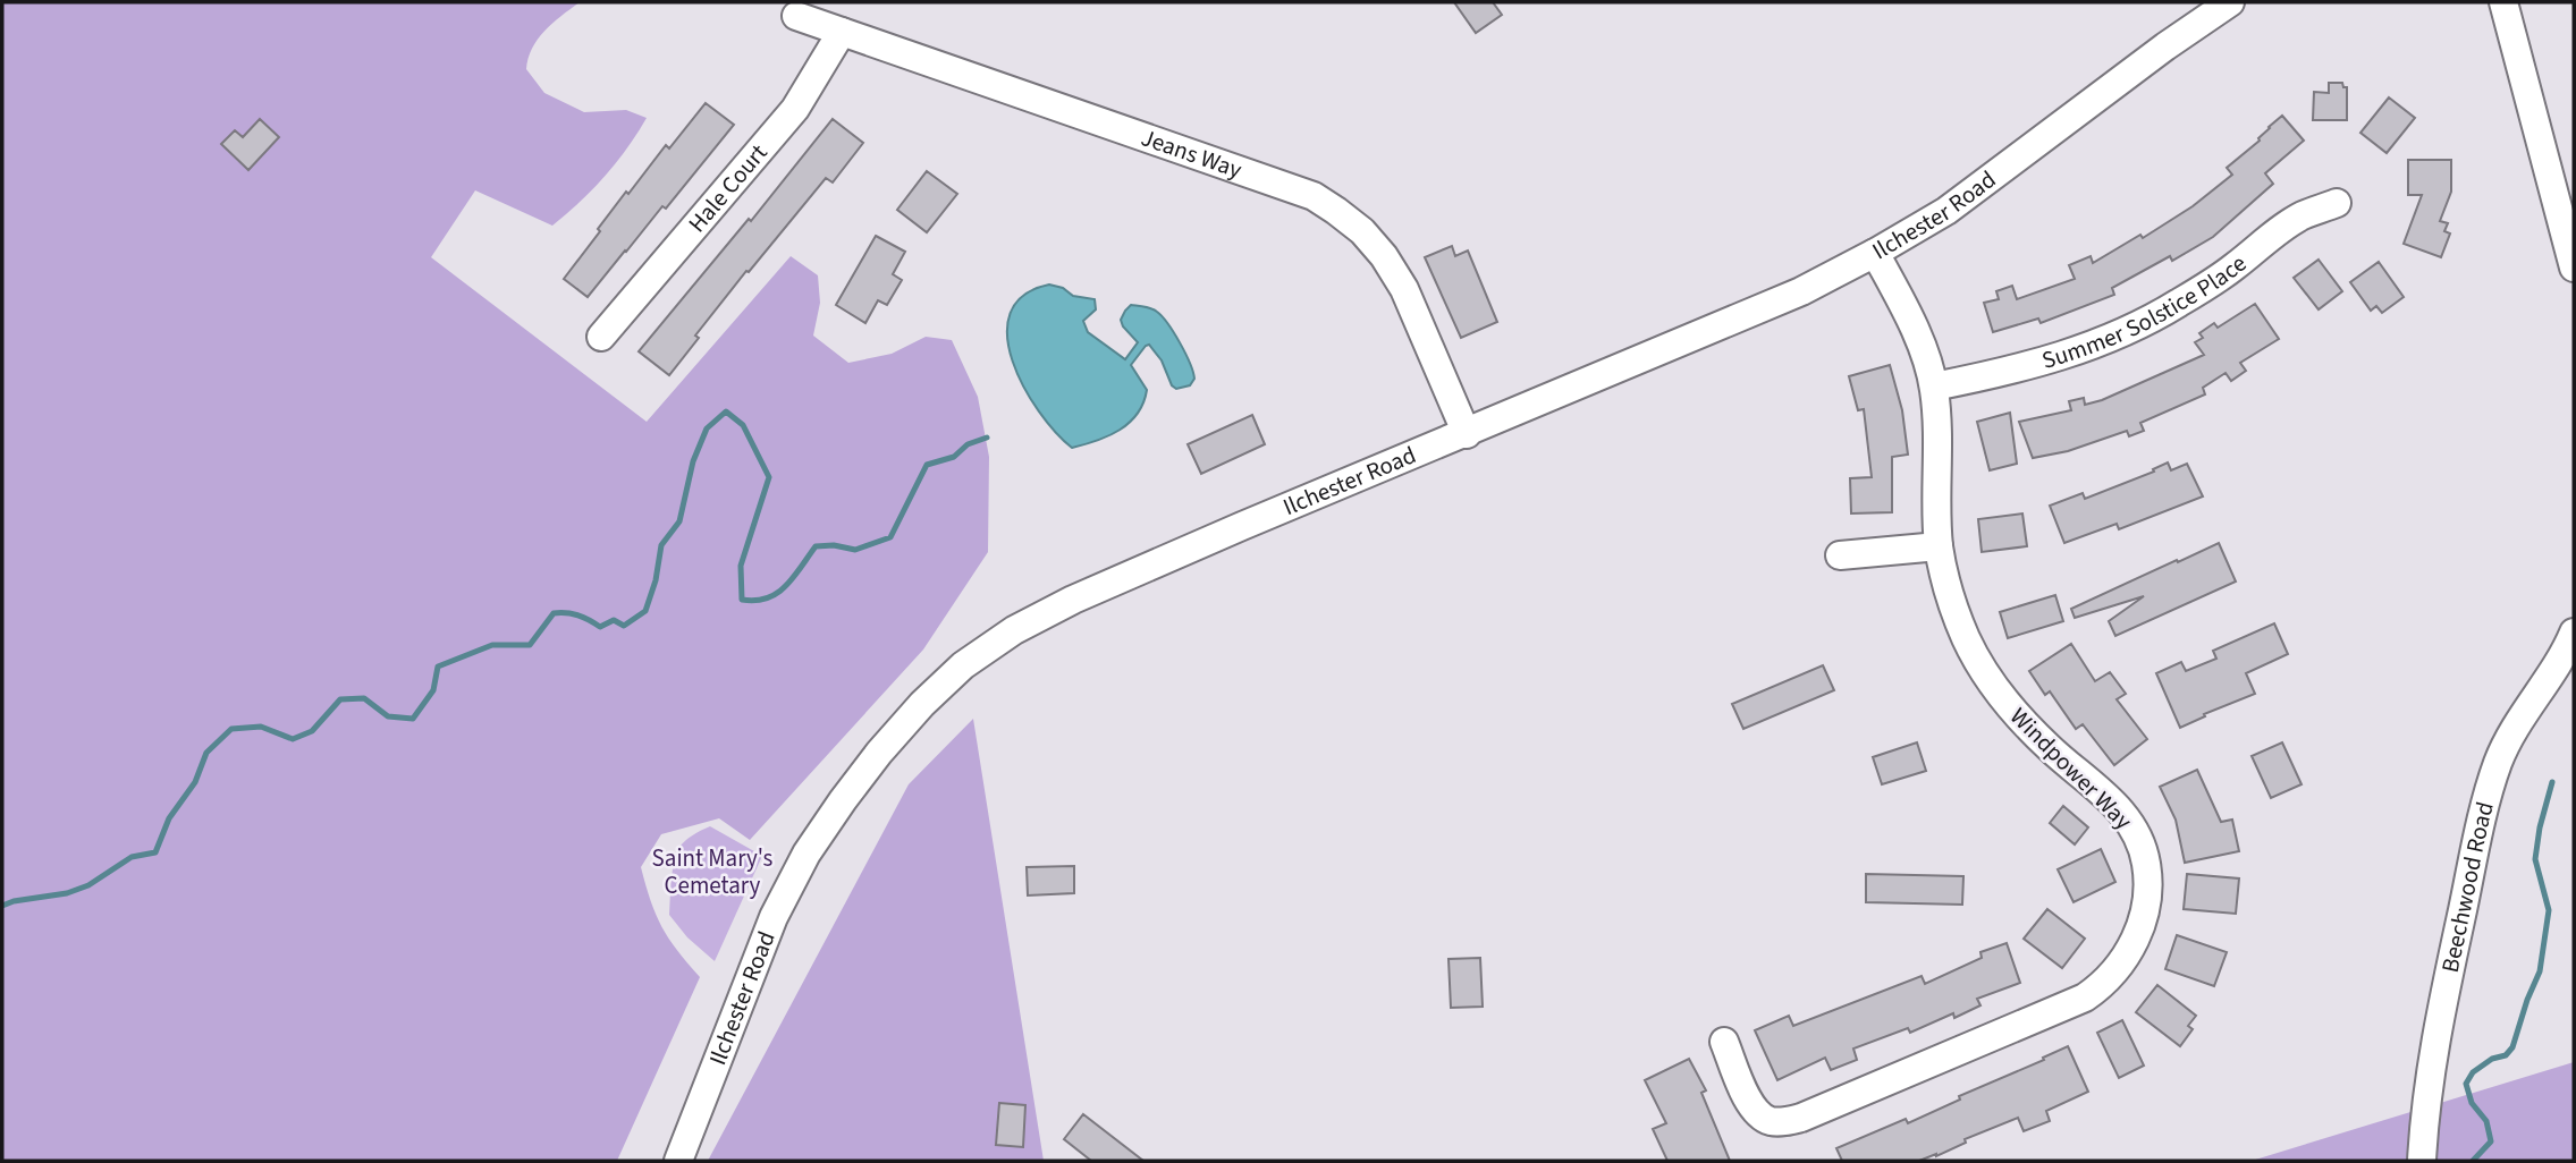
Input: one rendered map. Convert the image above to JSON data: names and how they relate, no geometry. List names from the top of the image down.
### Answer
{
  "streets": {
    "street": [
      "Jeans Way",
      "Hale Court",
      "Ilchester Road",
      "Summer Solstice Place",
      "Windpower Way",
      "Beechwood Road"
    ]
  },
  "crossings": [
    ["Jeans Way", "Hale Court"],
    ["Jeans Way", "Ilchester Road"],
    ["Ilchester Road", "Windpower Way"],
    ["Summer Solstice Place", "Windpower Way"]
  ],
  "parks": ["Saint Mary's Cemetary"]
}
